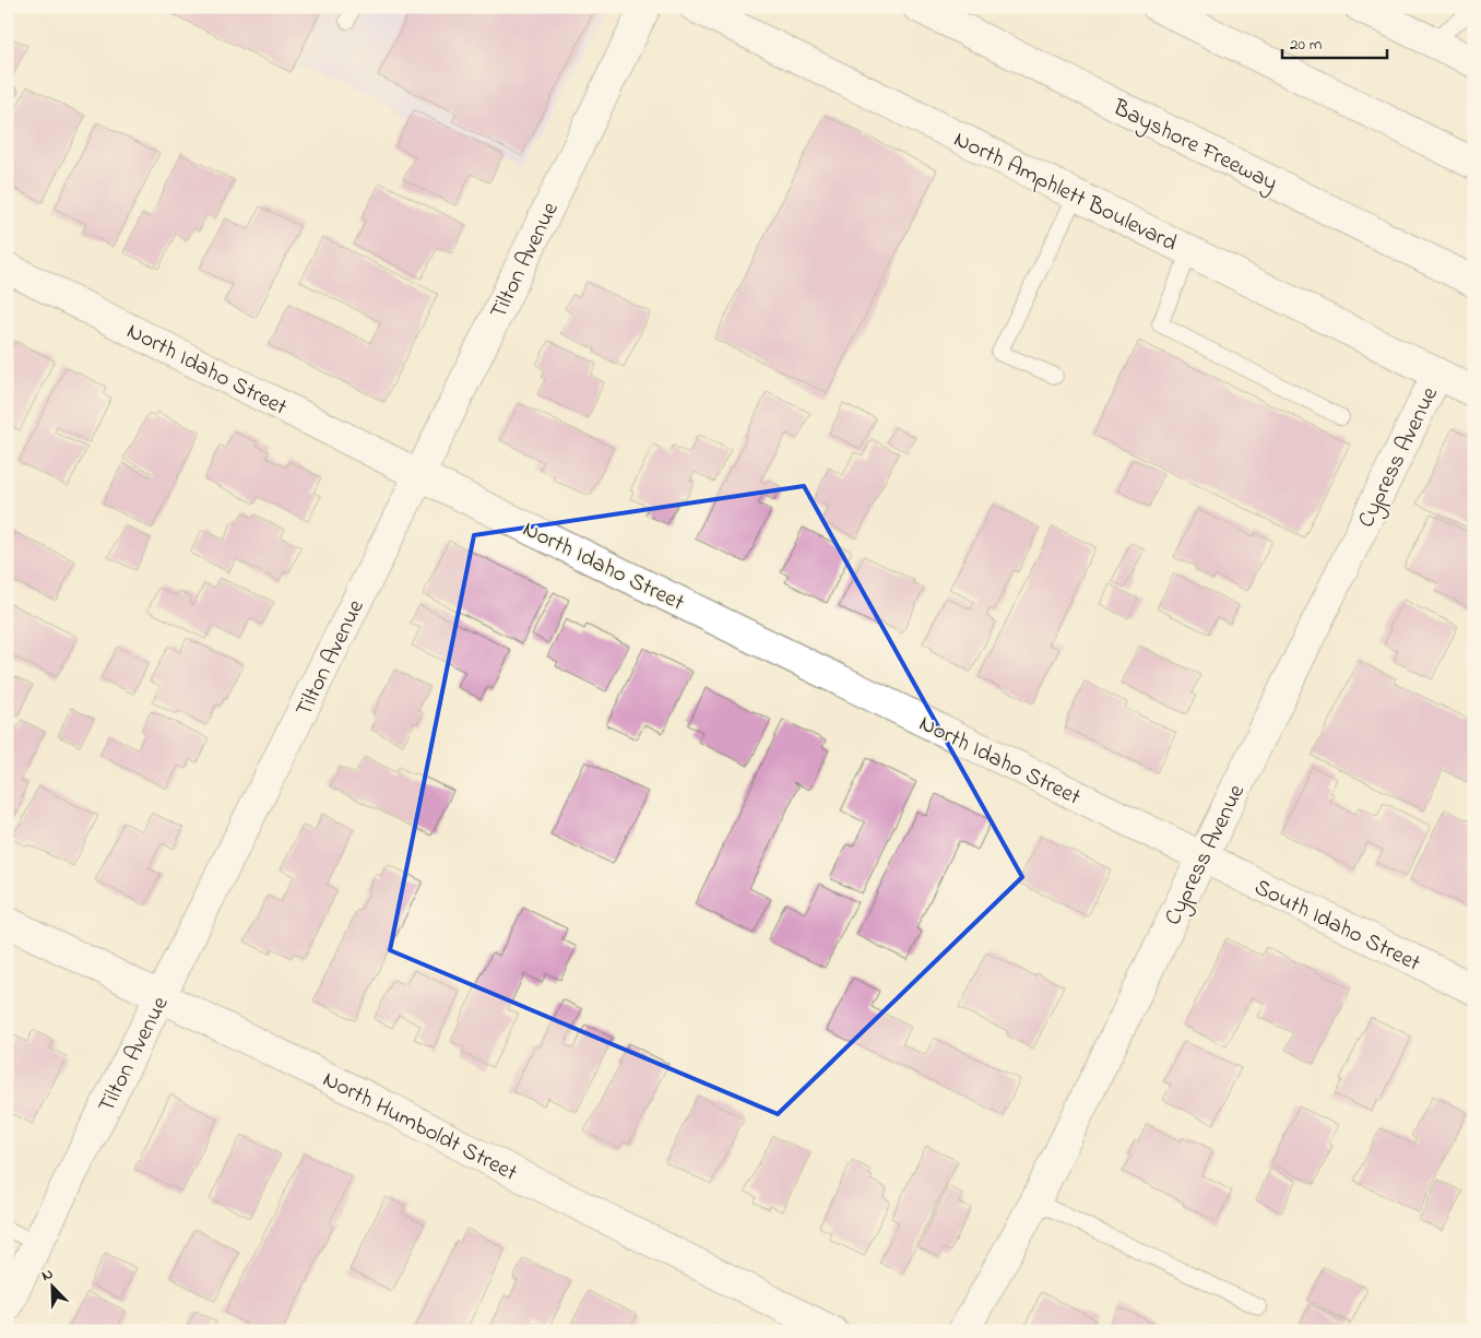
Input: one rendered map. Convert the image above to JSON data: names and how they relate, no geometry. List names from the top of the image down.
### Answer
{
  "streets": {
    "main road": [
      "Bayshore Freeway",
      "North Amphlett Boulevard",
      "Tilton Avenue",
      "North Idaho Street",
      "Cypress Avenue",
      "South Idaho Street",
      "North Humboldt Street"
    ]
  },
  "crossings": [
    ["North Amphlett Boulevard", "Cypress Avenue"],
    ["Tilton Avenue", "North Idaho Street"],
    ["Tilton Avenue", "North Humboldt Street"],
    ["North Idaho Street", "Cypress Avenue"],
    ["North Idaho Street", "South Idaho Street"],
    ["Cypress Avenue", "South Idaho Street"]
  ],
  "scale_bar": "20 m",
  "north": "top left"
}
